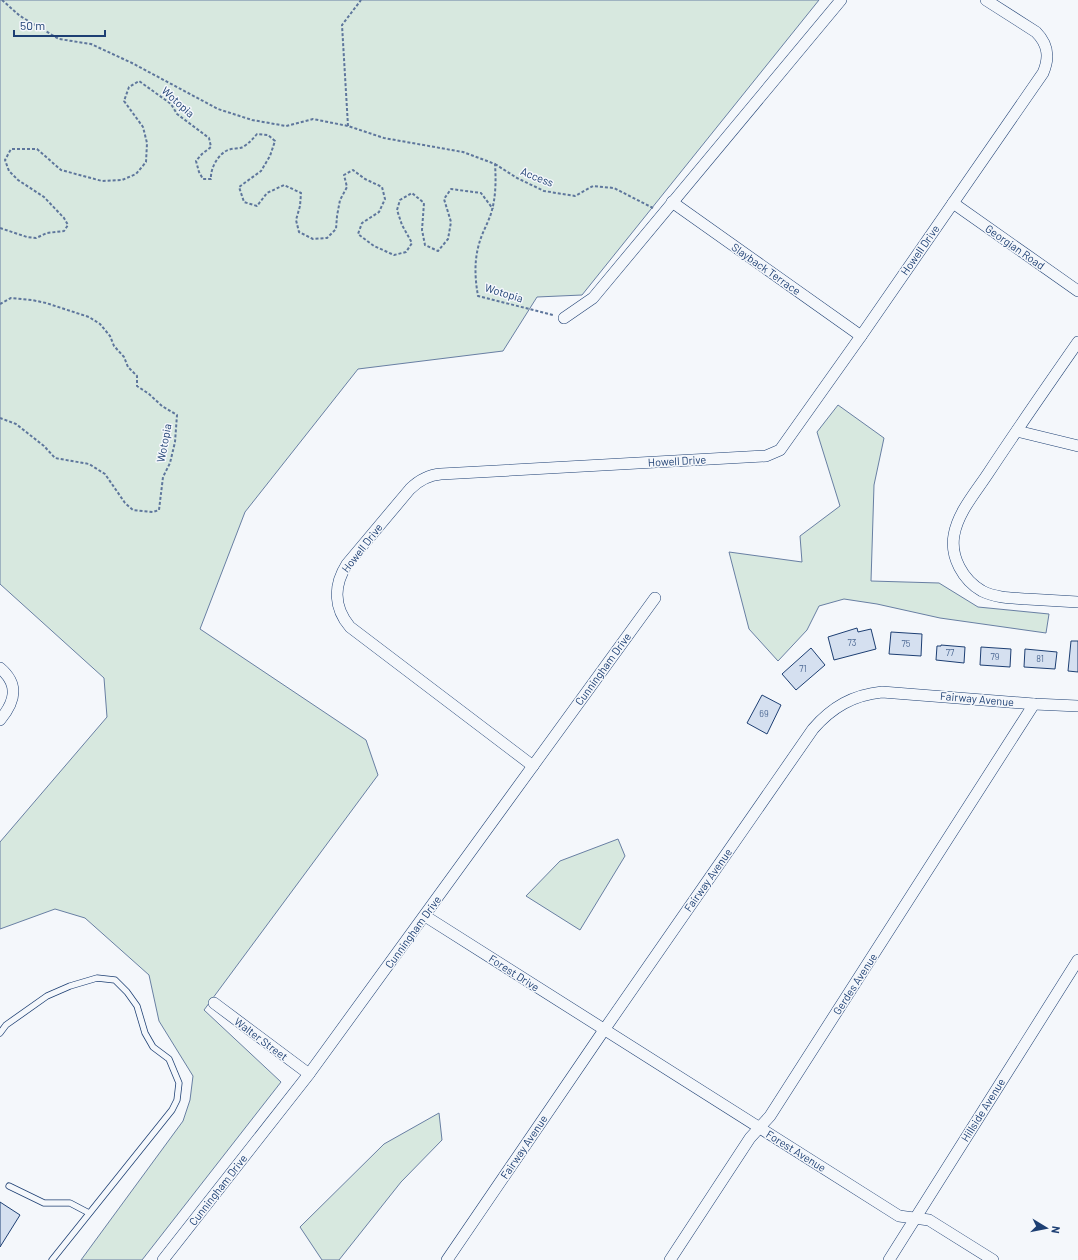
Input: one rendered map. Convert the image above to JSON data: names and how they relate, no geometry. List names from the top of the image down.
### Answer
{
  "streets": {
    "street": [
      "Georgian Road",
      "Howell Drive",
      "Slayback Terrace",
      "Cunningham Drive",
      "Fairway Avenue",
      "Forest Drive",
      "Gerdes Avenue",
      "Walter Street",
      "Hillside Avenue",
      "Forest Avenue"
    ],
    "path": ["Wotopia", "Access"]
  },
  "crossings": [
    ["Wotopia", "Access"],
    ["Georgian Road", "Howell Drive"],
    ["Howell Drive", "Slayback Terrace"],
    ["Howell Drive", "Cunningham Drive"],
    ["Cunningham Drive", "Forest Drive"],
    ["Cunningham Drive", "Walter Street"],
    ["Fairway Avenue", "Forest Drive"],
    ["Fairway Avenue", "Gerdes Avenue"],
    ["Fairway Avenue", "Forest Avenue"],
    ["Forest Drive", "Forest Avenue"],
    ["Gerdes Avenue", "Forest Avenue"],
    ["Hillside Avenue", "Forest Avenue"]
  ],
  "house_numbers": [
    "73",
    "75",
    "77",
    "79",
    "81",
    "71",
    "69"
  ],
  "scale_bar": "50 m",
  "north": "right"
}
